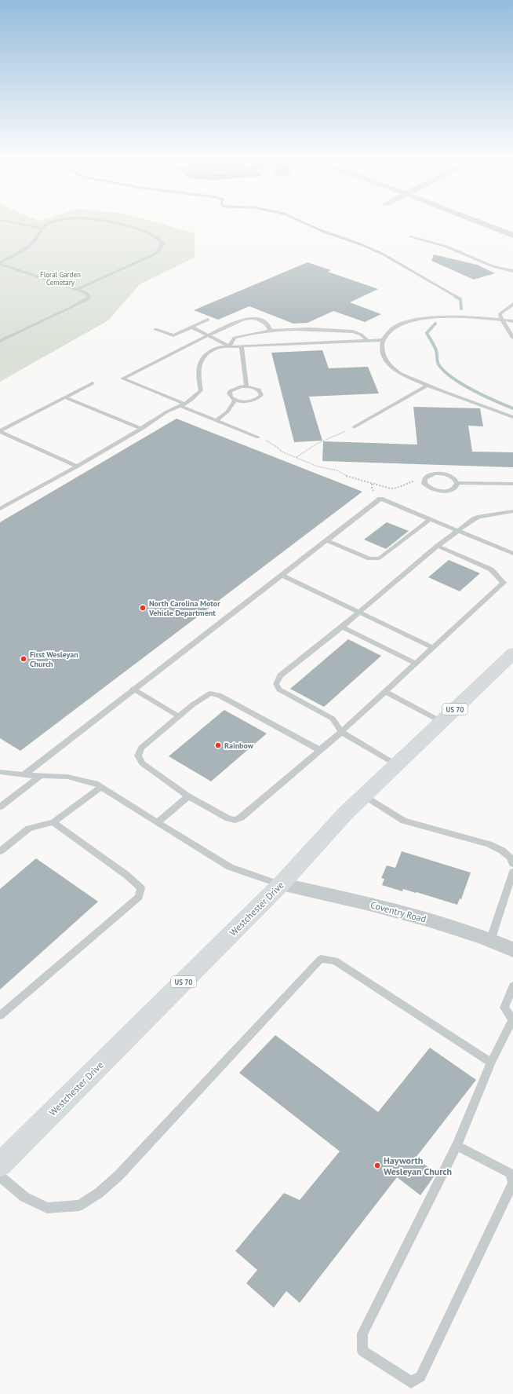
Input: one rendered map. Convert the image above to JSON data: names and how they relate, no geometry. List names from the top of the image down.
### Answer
{
  "streets": {
    "main road": ["US 70", "Westchester Drive"],
    "street": ["Coventry Road"]
  },
  "crossings": [
    ["Westchester Drive", "Coventry Road"]
  ],
  "parks": ["Floral Garden Cemetary"],
  "places": [
    "North Carolina Motor Vehicle Department",
    "First Wesleyan Church",
    "Rainbow",
    "Hayworth Wesleyan Church"
  ]
}
